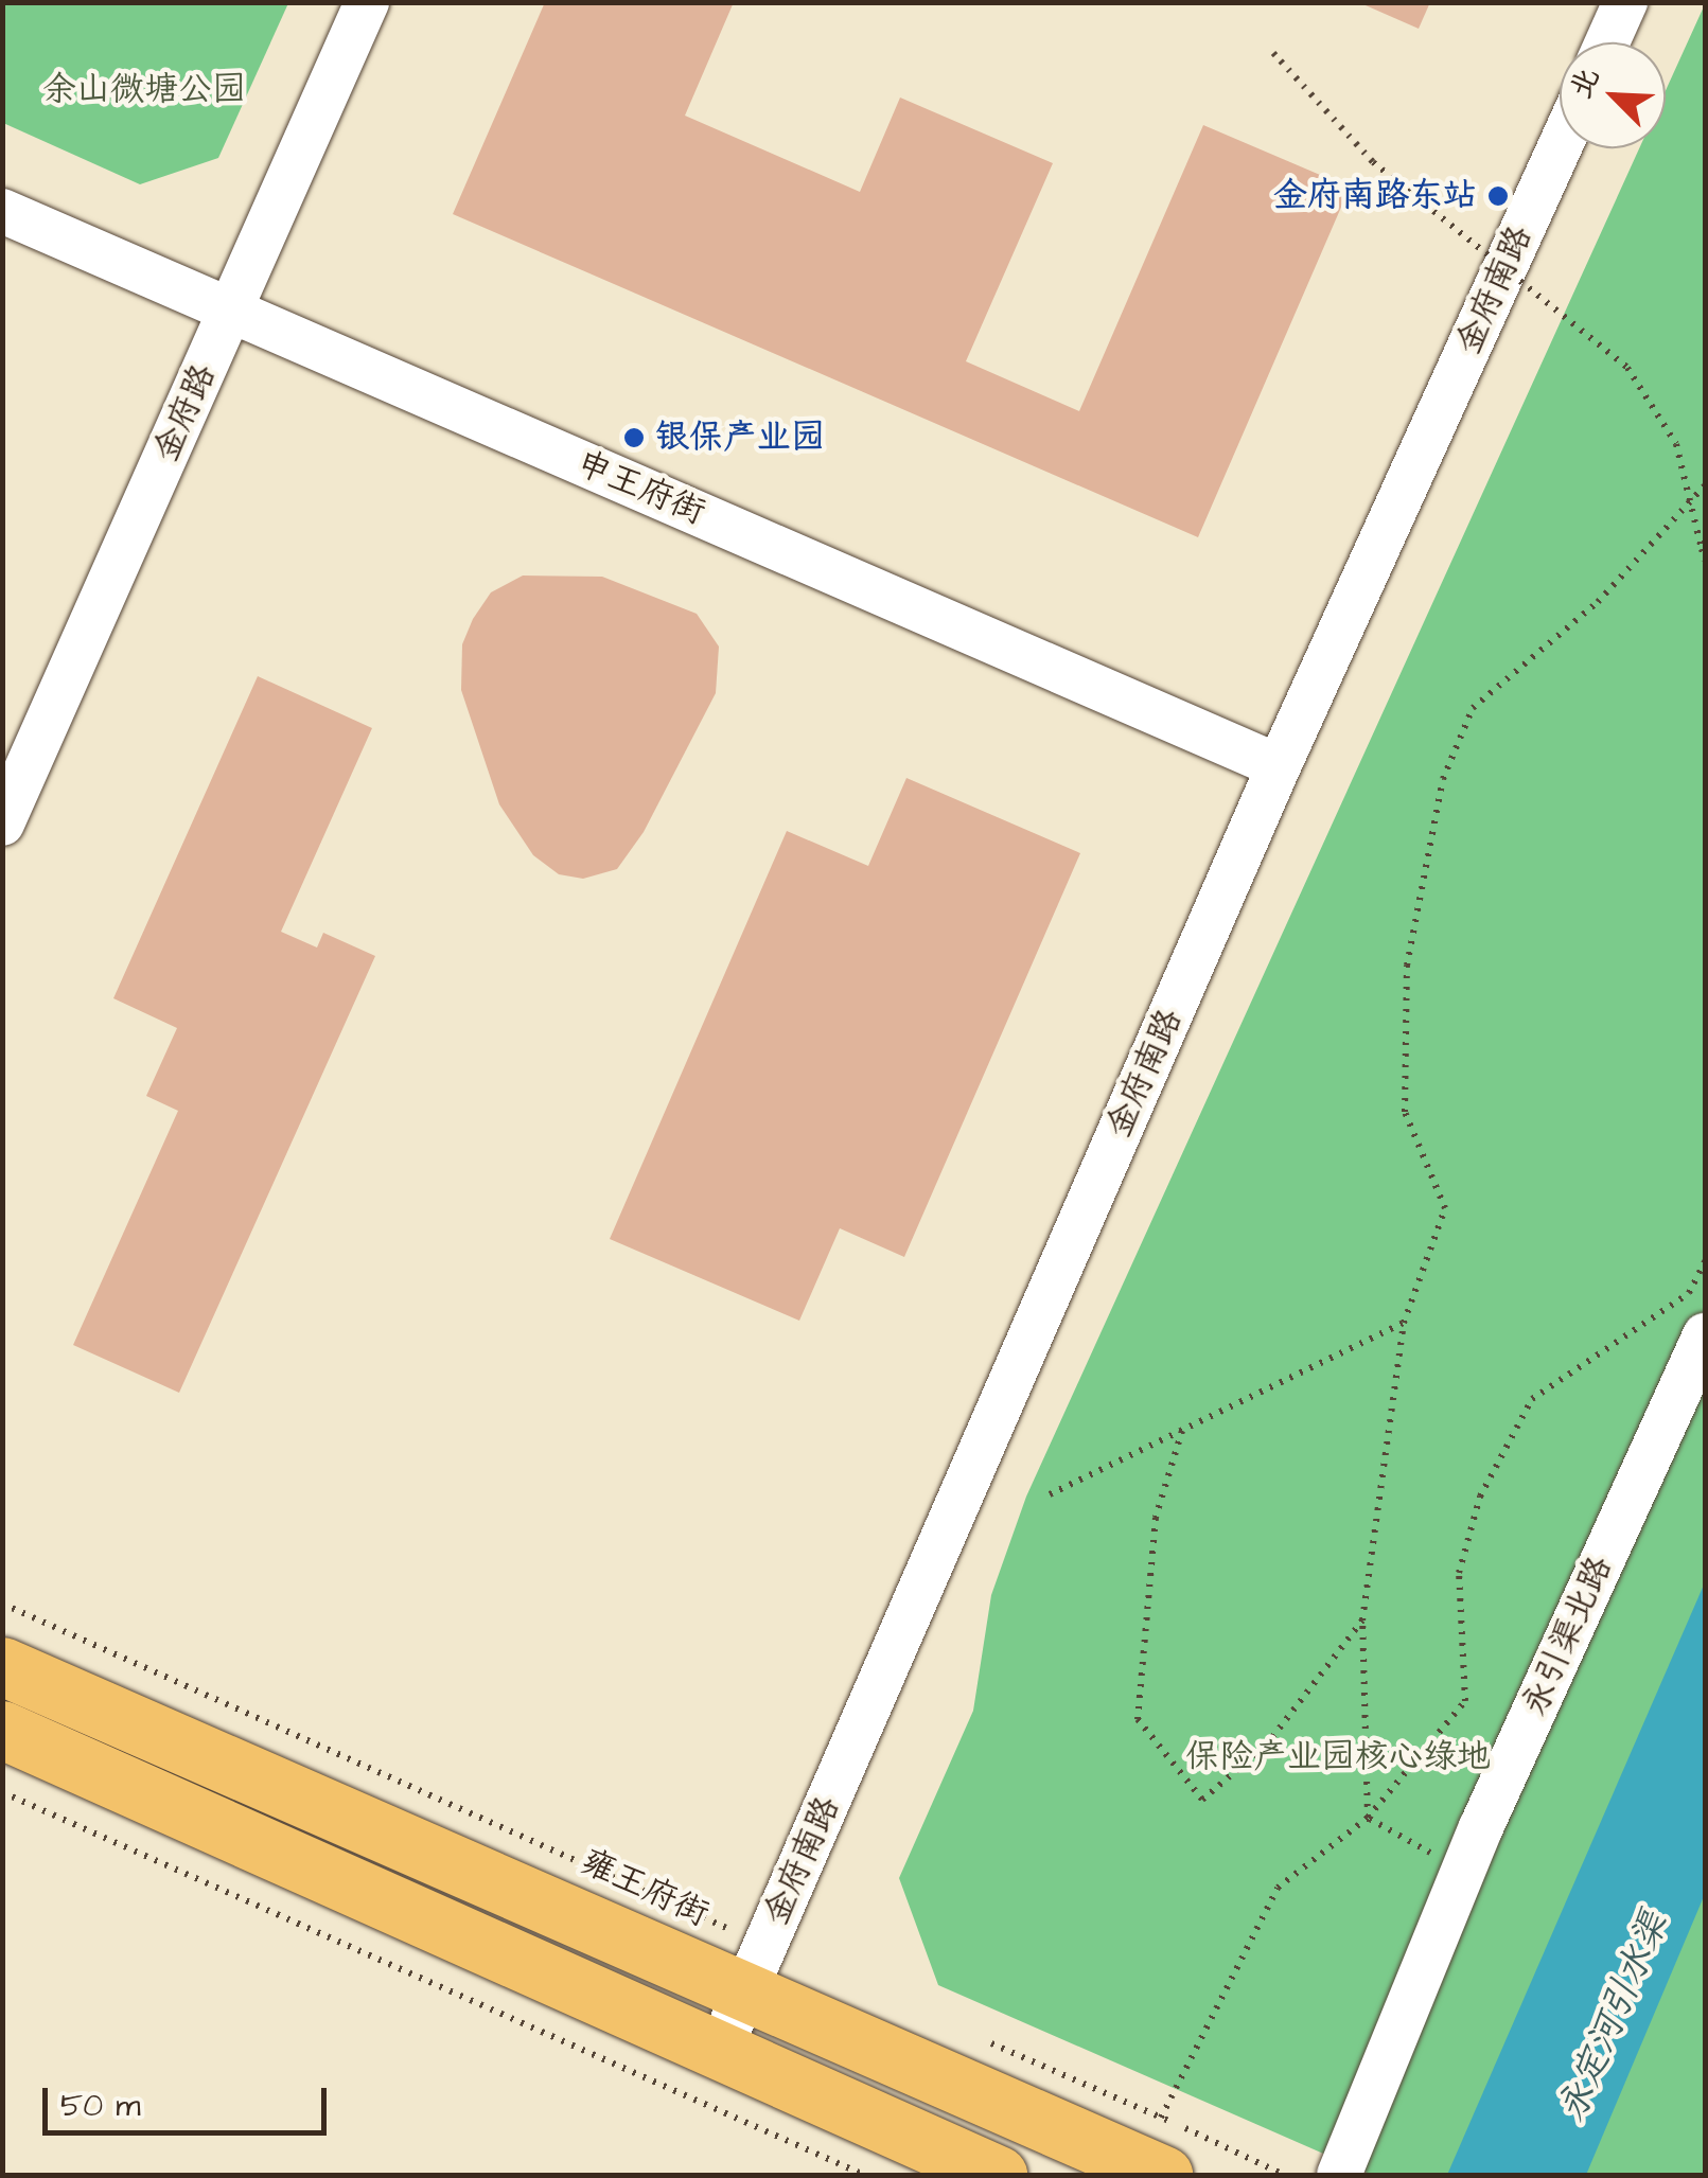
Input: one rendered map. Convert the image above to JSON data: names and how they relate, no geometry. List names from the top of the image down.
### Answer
{
  "streets": {
    "main road": ["雍王府街"],
    "street": [
      "金府南路",
      "金府路",
      "申王府街",
      "永引渠北路"
    ]
  },
  "crossings": [
    ["金府南路", "申王府街"],
    ["金府南路", "雍王府街"],
    ["金府路", "申王府街"]
  ],
  "water": ["永定河引水渠"],
  "parks": ["余山微塘公园", "保险产业园核心绿地"],
  "places": ["金府南路东站", "银保产业园"],
  "scale_bar": "50 m",
  "north": "top left"
}
